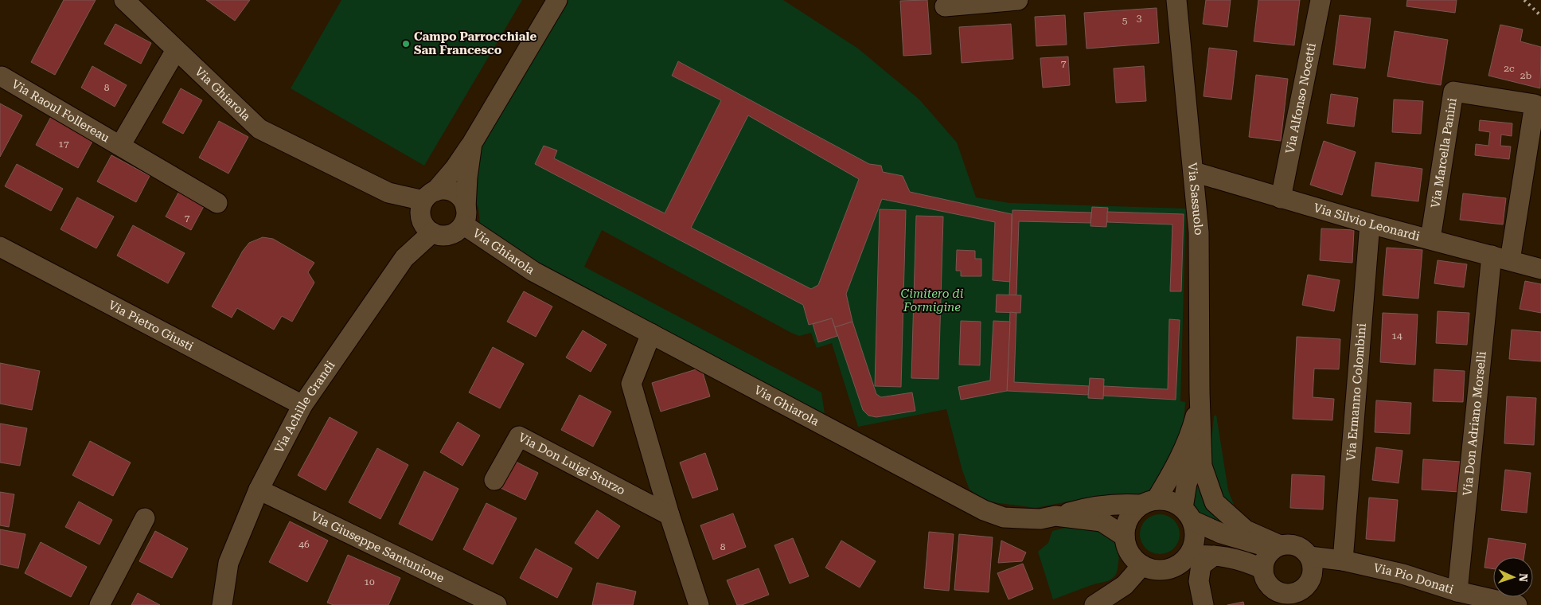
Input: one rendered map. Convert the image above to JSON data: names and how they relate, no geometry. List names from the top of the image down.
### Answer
{
  "streets": {
    "street": [
      "Via Ghiarola",
      "Via Alfonso Nocetti",
      "Via Raoul Follereau",
      "Via Marcella Panini",
      "Via Sassuolo",
      "Via Silvio Leonardi",
      "Via Pietro Giusti",
      "Via Ermanno Colombini",
      "Via Achille Grandi",
      "Via Don Adriano Morselli",
      "Via Don Luigi Sturzo",
      "Via Giuseppe Santunione",
      "Via Pio Donati"
    ]
  },
  "crossings": [
    ["Via Ghiarola", "Via Raoul Follereau"],
    ["Via Ghiarola", "Via Sassuolo"],
    ["Via Ghiarola", "Via Achille Grandi"],
    ["Via Ghiarola", "Via Pio Donati"],
    ["Via Alfonso Nocetti", "Via Silvio Leonardi"],
    ["Via Marcella Panini", "Via Silvio Leonardi"],
    ["Via Sassuolo", "Via Silvio Leonardi"],
    ["Via Sassuolo", "Via Pio Donati"],
    ["Via Silvio Leonardi", "Via Ermanno Colombini"],
    ["Via Silvio Leonardi", "Via Don Adriano Morselli"],
    ["Via Pietro Giusti", "Via Achille Grandi"],
    ["Via Ermanno Colombini", "Via Pio Donati"],
    ["Via Achille Grandi", "Via Giuseppe Santunione"],
    ["Via Don Adriano Morselli", "Via Pio Donati"]
  ],
  "parks": ["Cimitero di Formigine"],
  "places": ["Campo Parrocchiale San Francesco"],
  "house_numbers": [
    "3",
    "5",
    "7",
    "2c",
    "2b",
    "8",
    "17",
    "7",
    "14",
    "46",
    "8",
    "10"
  ],
  "north": "right"
}
